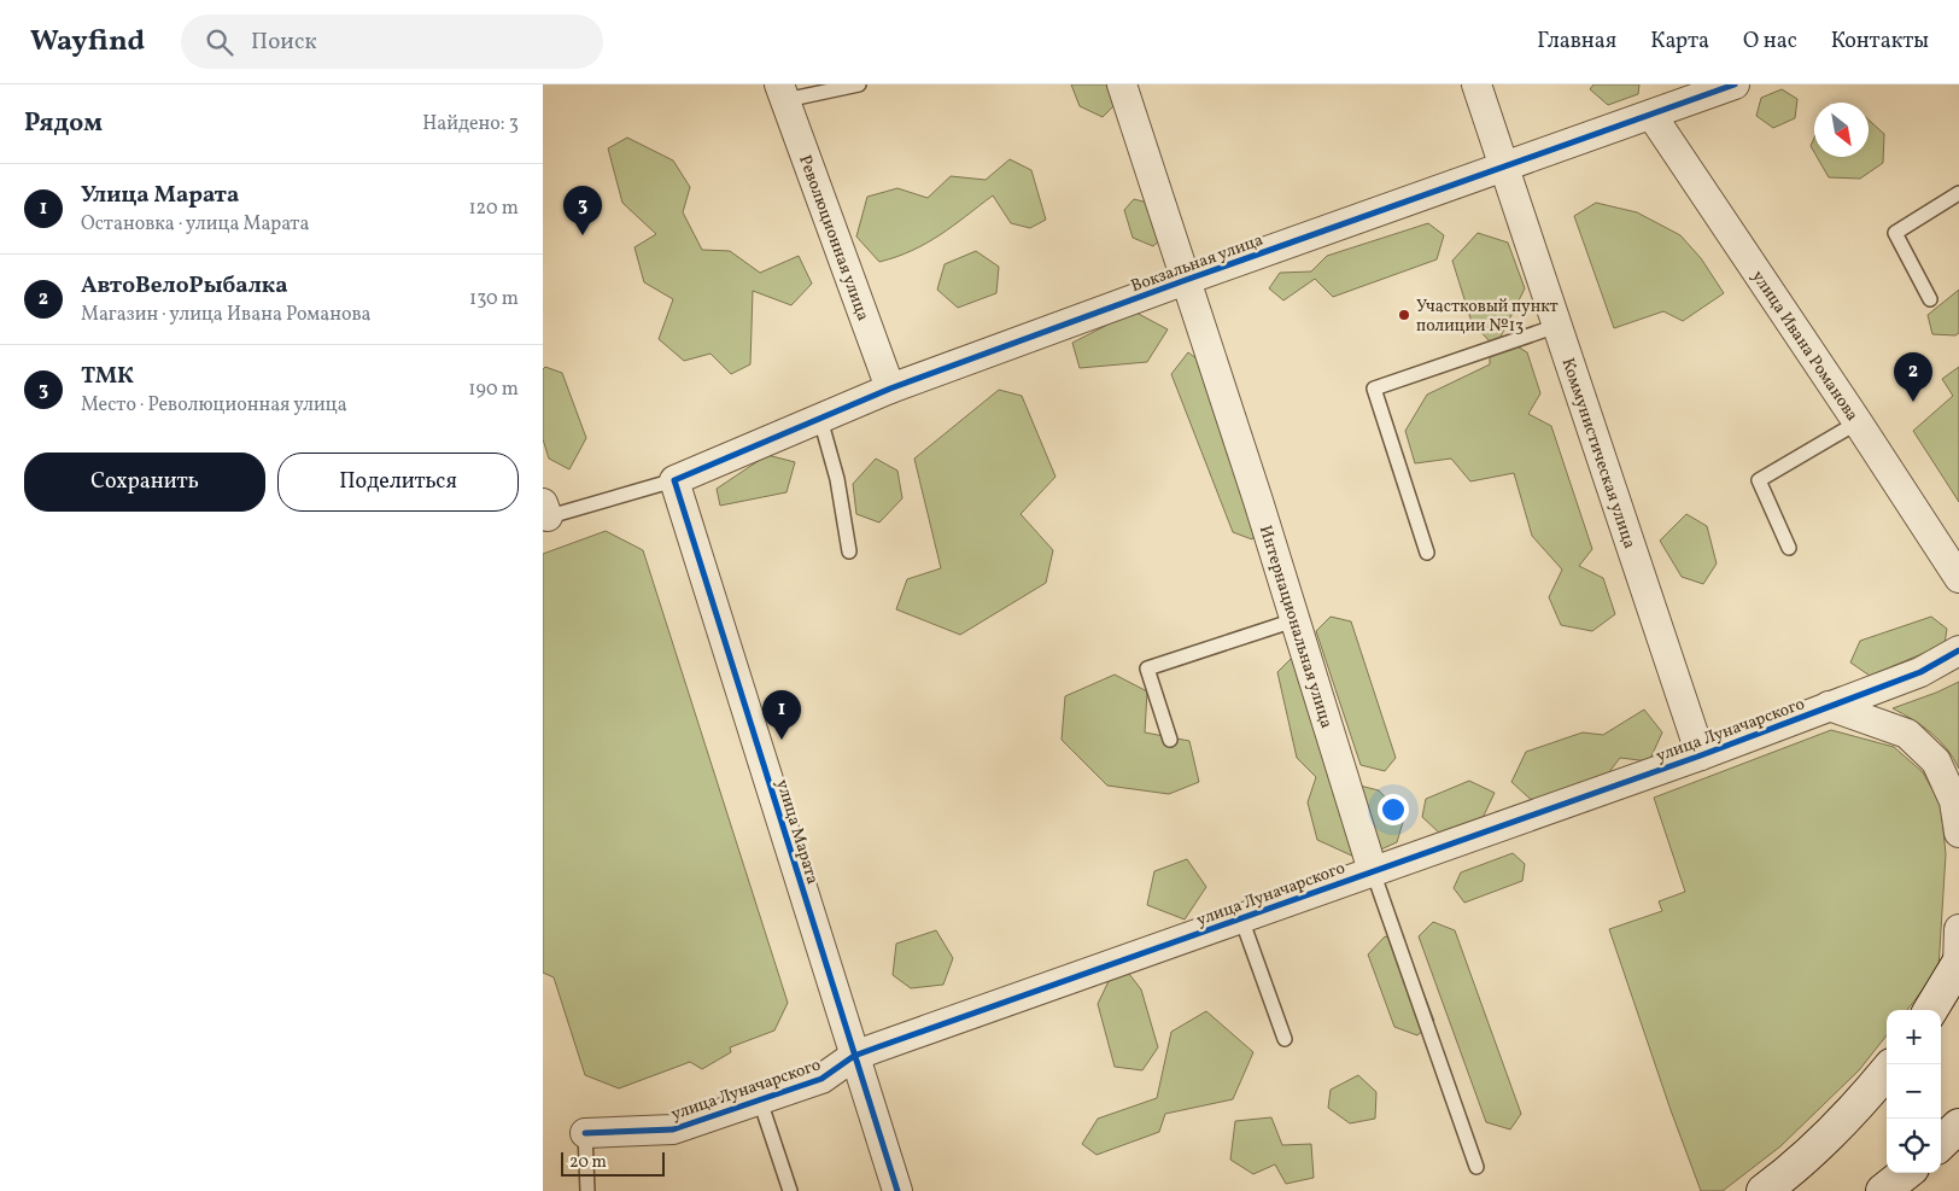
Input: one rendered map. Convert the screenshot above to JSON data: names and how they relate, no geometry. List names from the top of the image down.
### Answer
{
  "streets": {
    "street": [
      "Революционная улица",
      "Вокзальная улица",
      "улица Ивана Романова",
      "Коммунистическая улица",
      "Интернациональная улица",
      "улица Луначарского",
      "улица Марата"
    ]
  },
  "crossings": [
    ["Революционная улица", "Вокзальная улица"],
    ["Вокзальная улица", "улица Ивана Романова"],
    ["Вокзальная улица", "Коммунистическая улица"],
    ["Вокзальная улица", "Интернациональная улица"],
    ["Вокзальная улица", "улица Марата"],
    ["Коммунистическая улица", "улица Луначарского"],
    ["Интернациональная улица", "улица Луначарского"],
    ["улица Луначарского", "улица Марата"]
  ],
  "places": ["Участковый пункт полиции №13"],
  "scale_bar": "20 m",
  "north": "bottom right",
  "page": {
    "header": "Wayfind",
    "search": "Поиск",
    "nav": [
      "Главная",
      "Карта",
      "О нас",
      "Контакты"
    ],
    "heading": ["Рядом", "Найдено: 3"],
    "list": [
      {
        "mark": "1",
        "name": "Улица Марата",
        "note": "Остановка · улица Марата",
        "value": "120 m"
      },
      {
        "mark": "2",
        "name": "АвтоВелоРыбалка",
        "note": "Магазин · улица Ивана Романова",
        "value": "130 m"
      },
      {
        "mark": "3",
        "name": "ТМК",
        "note": "Место · Революционная улица",
        "value": "190 m"
      }
    ],
    "pins": ["3", "2", "1"],
    "buttons": ["Сохранить", "Поделиться"],
    "map_buttons": ["+", "−"],
    "scale": "20 m"
  }
}
